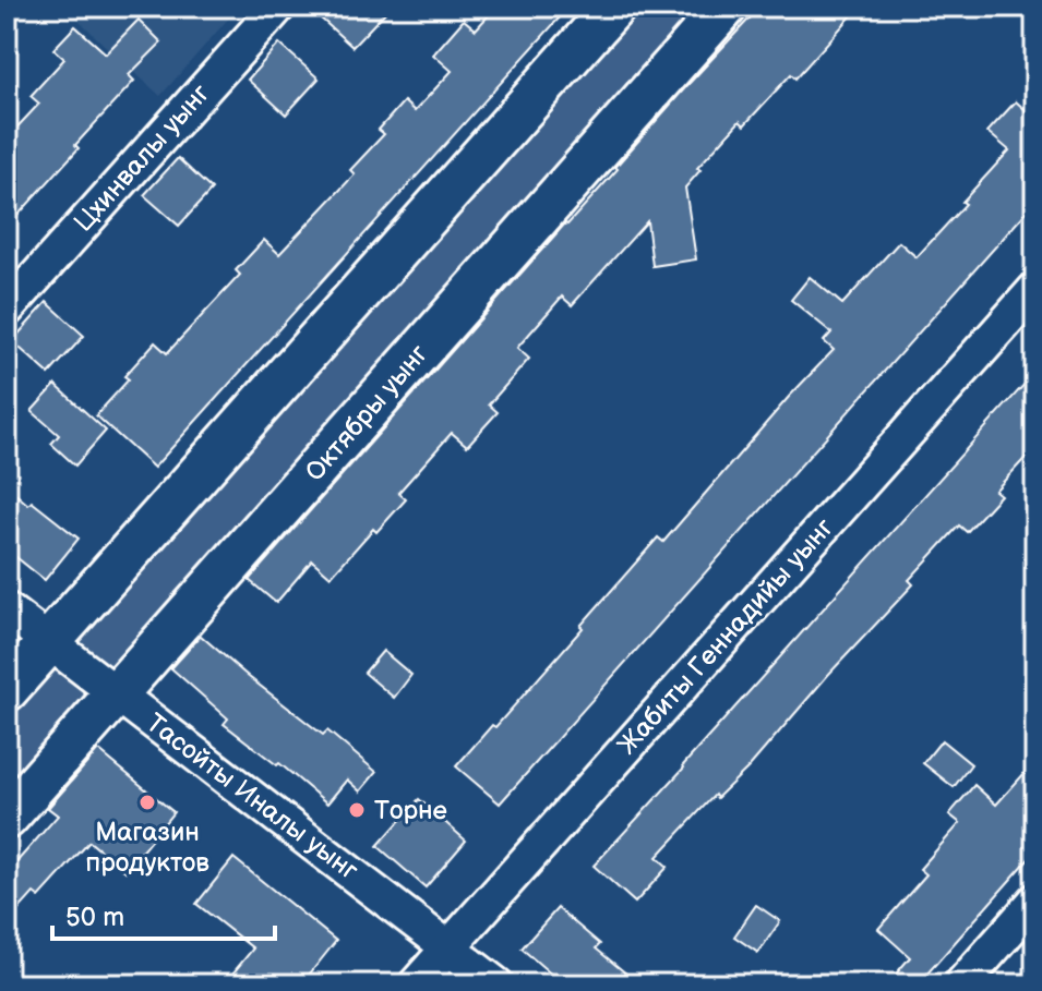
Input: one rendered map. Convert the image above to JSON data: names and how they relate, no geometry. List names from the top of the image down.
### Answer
{
  "streets": {
    "street": [
      "Цхинвалы уынг",
      "Октябры уынг",
      "Жабиты Геннадийы уынг",
      "Тасойты Иналы уынг"
    ]
  },
  "crossings": [
    ["Октябры уынг", "Тасойты Иналы уынг"],
    ["Жабиты Геннадийы уынг", "Тасойты Иналы уынг"]
  ],
  "places": ["Магазин продуктов", "Торне"],
  "scale_bar": "50 m"
}
